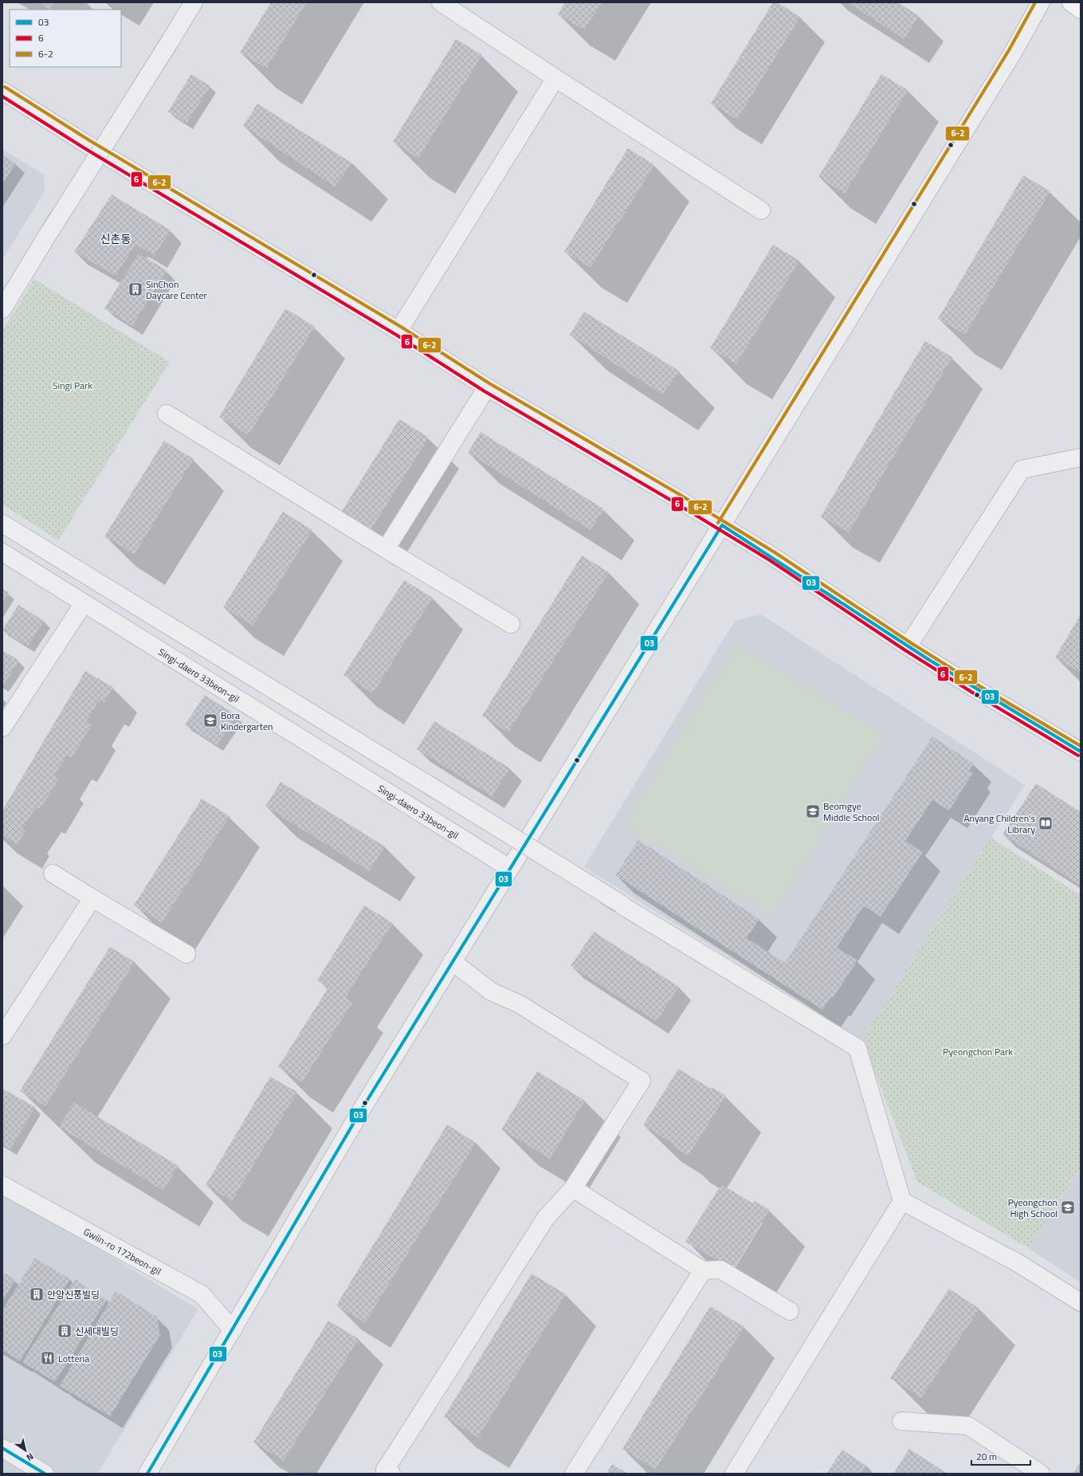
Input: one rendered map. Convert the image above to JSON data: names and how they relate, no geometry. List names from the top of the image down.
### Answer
{
  "streets": {
    "street": ["Singi-daero 33beon-gil", "Gwiin-ro 172beon-gil"]
  },
  "districts": ["신촌동"],
  "parks": ["Singi Park", "Pyeongchon Park"],
  "places": {
    "building": ["SinChon Daycare Center", "안양신풍빌딩", "신세대빌딩"],
    "school or university": ["Bora Kindergarten", "Beomgye Middle School", "Pyeongchon High School"],
    "library": ["Anyang Children's Library"],
    "restaurant": ["Lotteria"]
  },
  "lines": ["transit line 6-2", "transit line 6", "transit line 03"],
  "legend": ["03", "6", "6-2"],
  "scale_bar": "20 m",
  "north": "bottom right"
}
